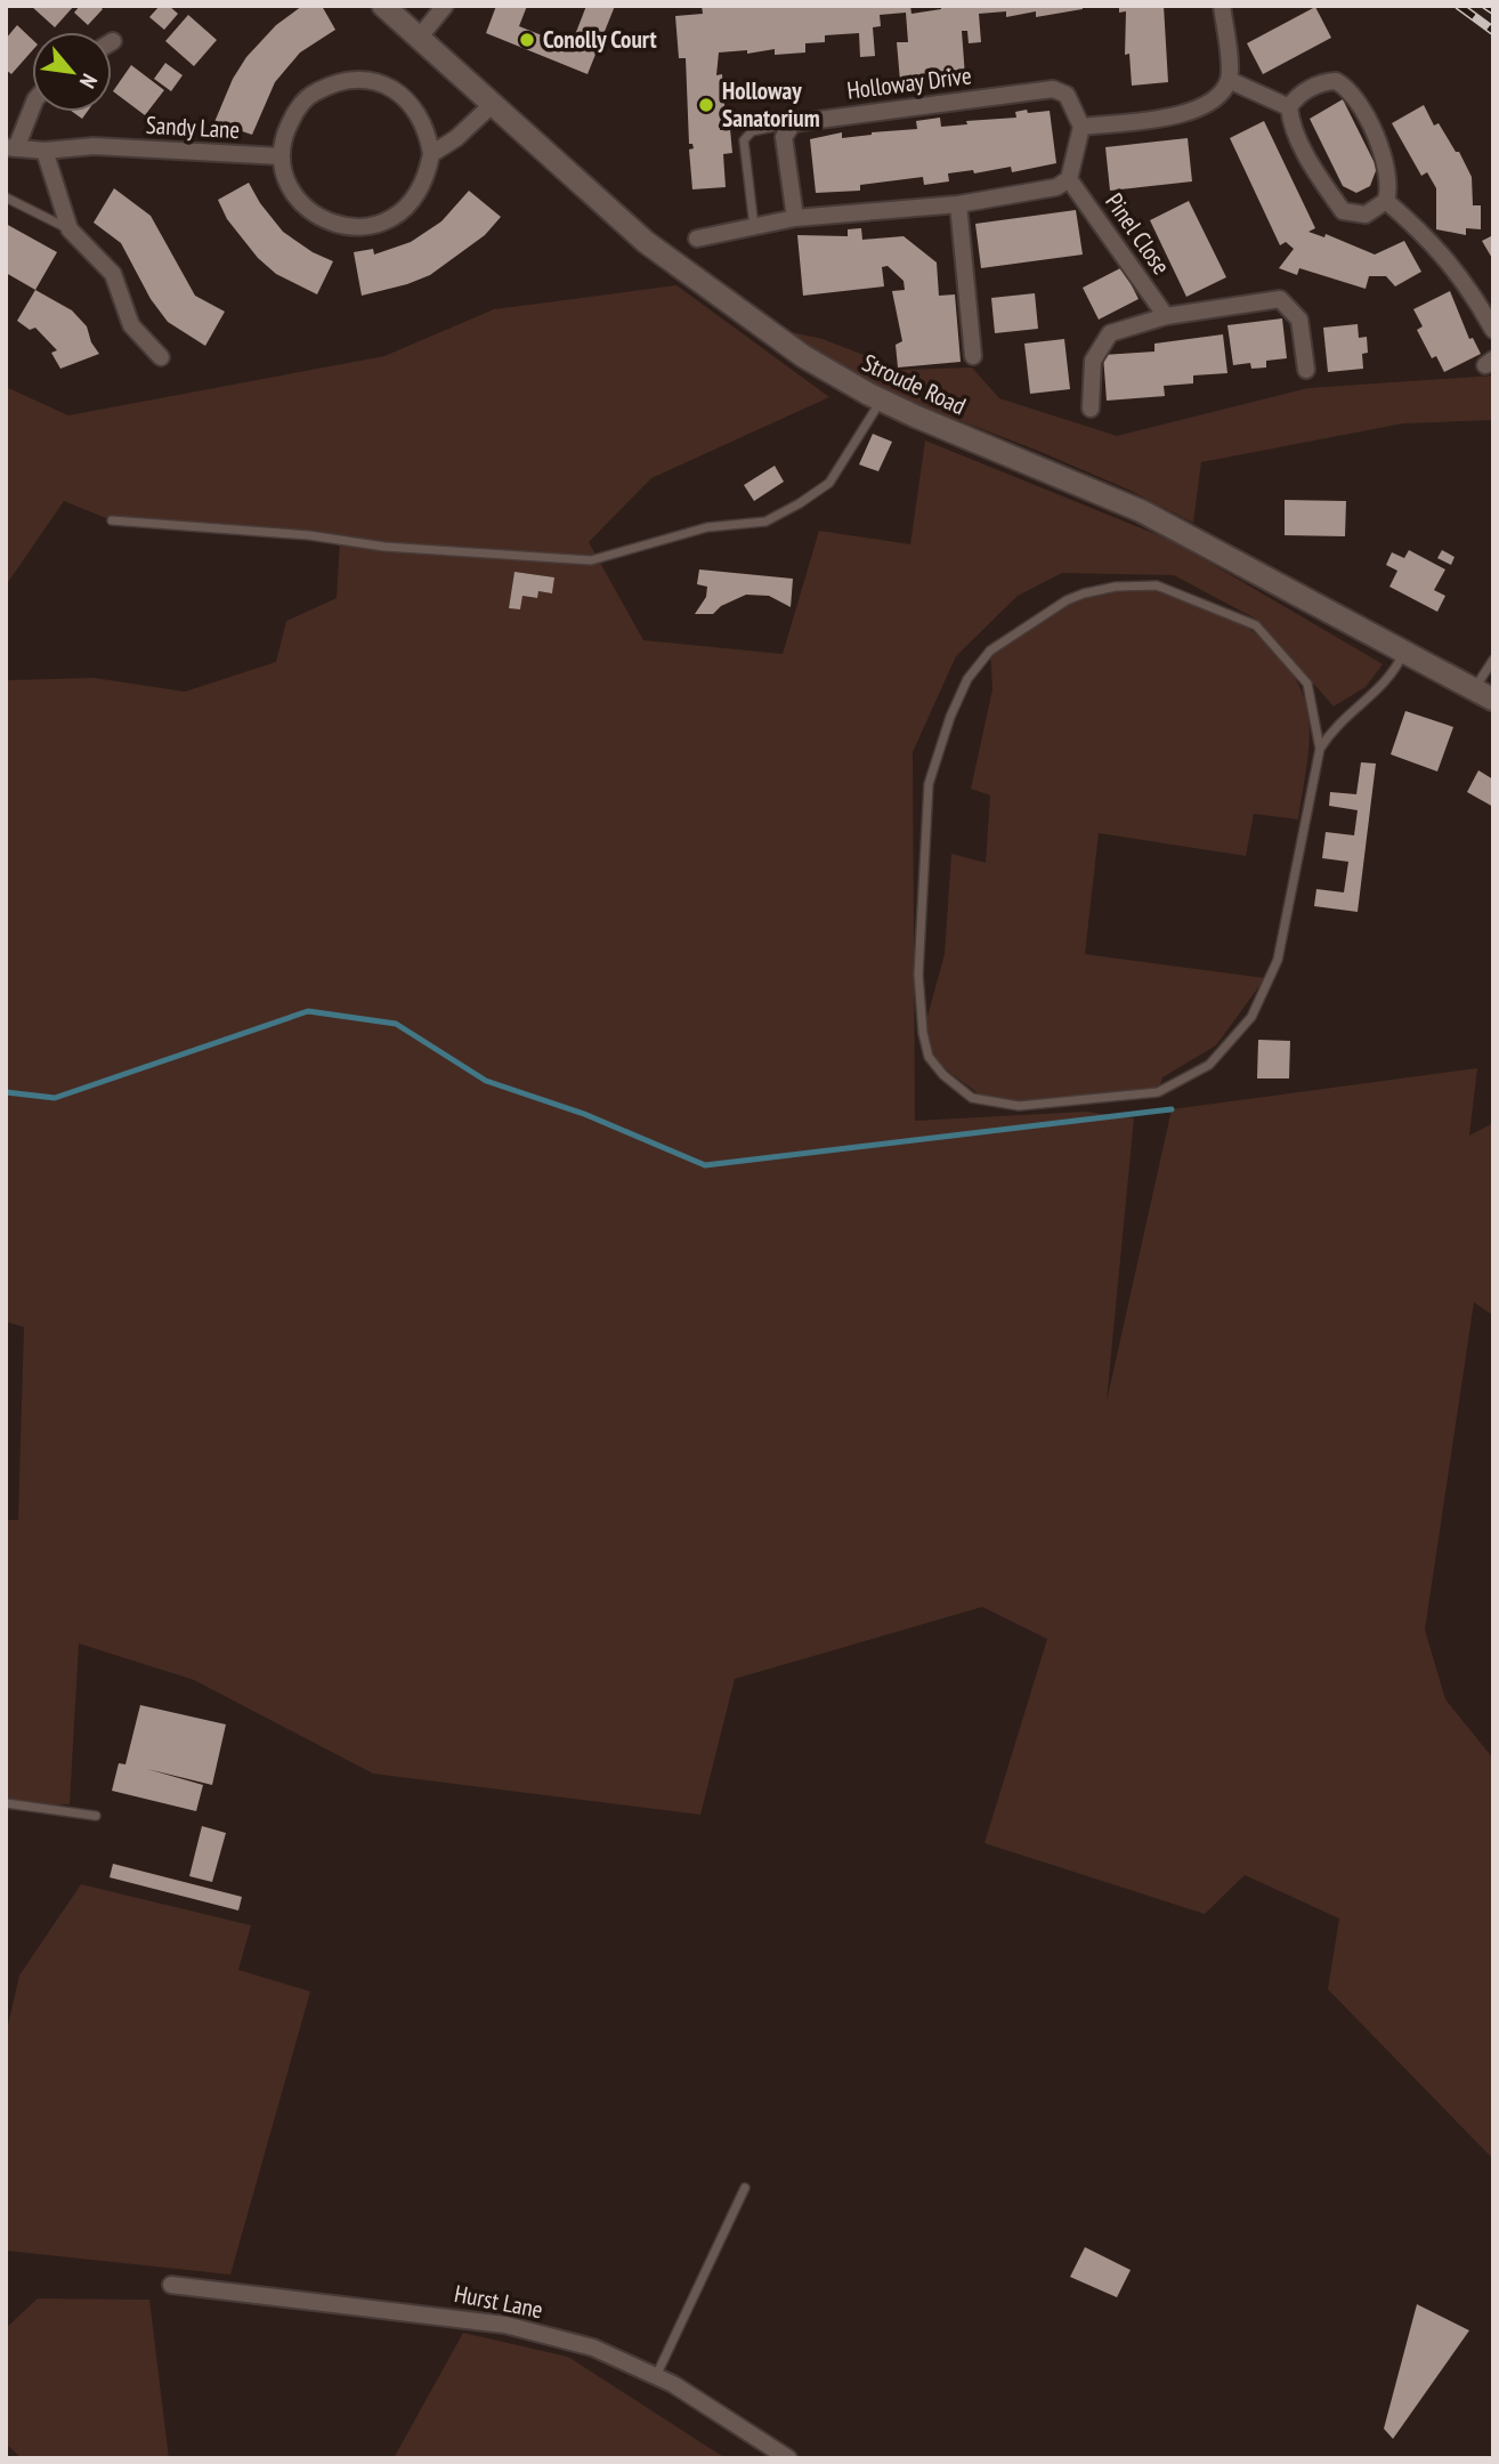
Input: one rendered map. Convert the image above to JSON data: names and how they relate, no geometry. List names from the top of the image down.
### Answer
{
  "streets": {
    "street": [
      "Holloway Drive",
      "Sandy Lane",
      "Pinel Close",
      "Stroude Road",
      "Hurst Lane"
    ]
  },
  "places": ["Conolly Court", "Holloway Sanatorium"],
  "north": "bottom right"
}
